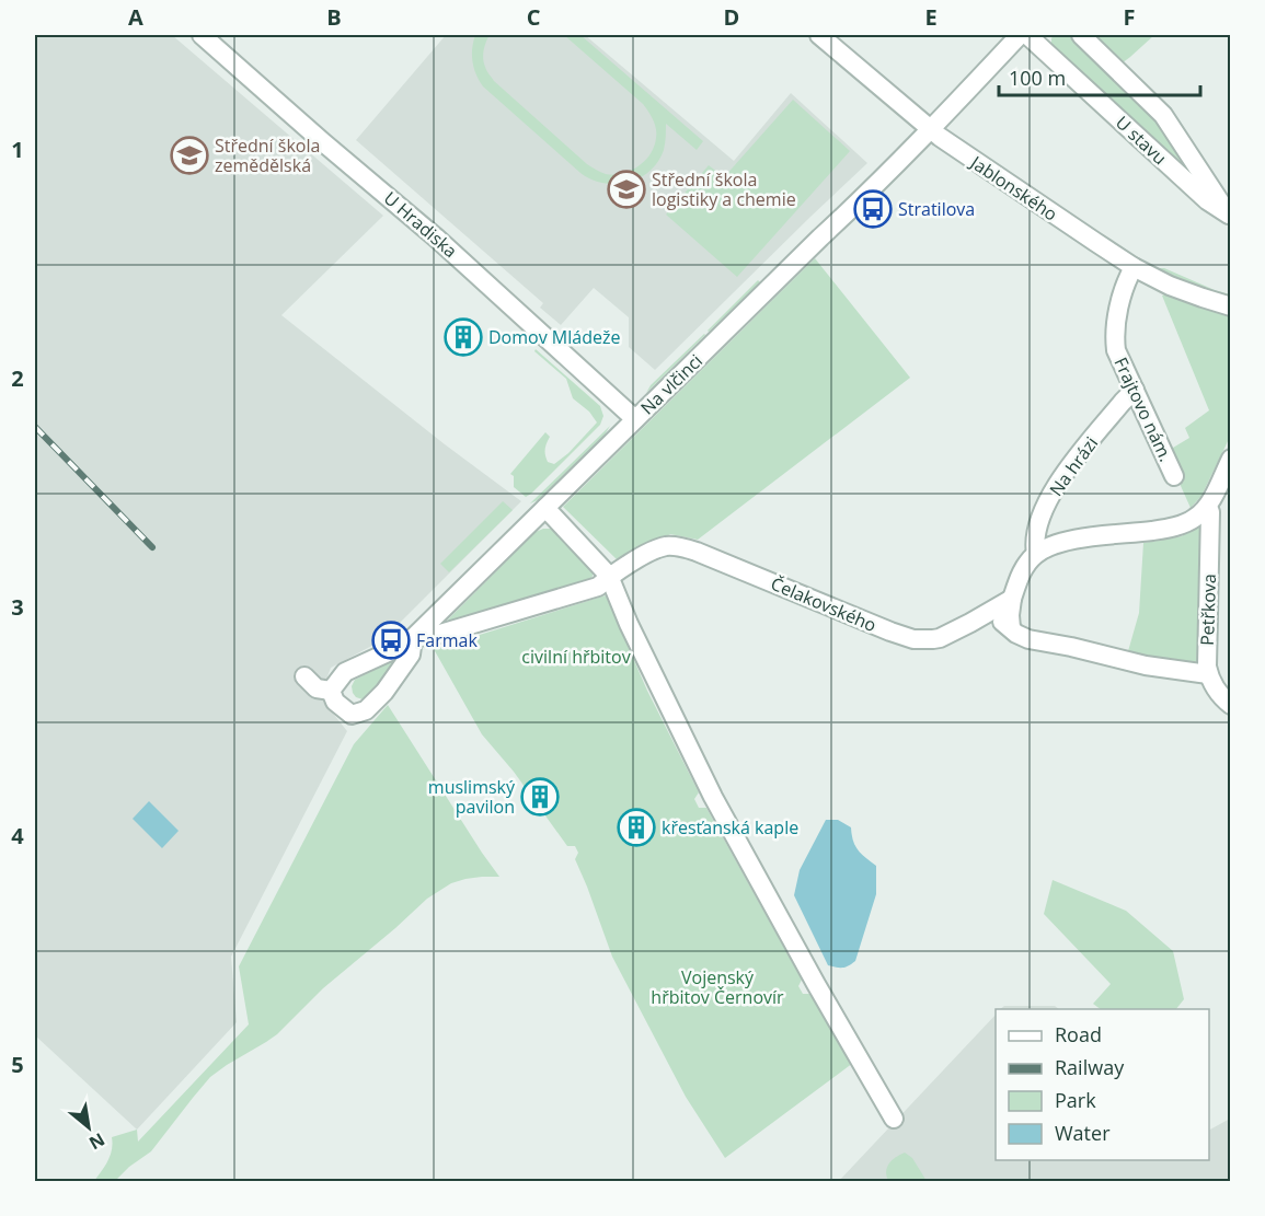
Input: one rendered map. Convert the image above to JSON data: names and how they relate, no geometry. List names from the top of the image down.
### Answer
{
  "streets": {
    "street": [
      "U stavu",
      "Jablonského",
      "U Hradiska",
      "Na vlčinci",
      "Frajtovo nám.",
      "Na hrázi",
      "Čelakovského",
      "Petřkova"
    ]
  },
  "crossings": [
    ["Jablonského", "Na vlčinci"],
    ["Jablonského", "Frajtovo nám."],
    ["U Hradiska", "Na vlčinci"],
    ["Na vlčinci", "Čelakovského"],
    ["Frajtovo nám.", "Na hrázi"]
  ],
  "parks": ["civilní hřbitov", "Vojenský hřbitov Černovír"],
  "places": {
    "school or university": ["Střední škola zemědělská", "Střední škola logistiky a chemie"],
    "bus stop": ["Stratilova", "Farmak"],
    "building": ["Domov Mládeže", "muslimský pavilon", "křesťanská kaple"]
  },
  "legend": [
    "Road",
    "Railway",
    "Park",
    "Water"
  ],
  "scale_bar": "100 m",
  "north": "bottom right",
  "grid": {
    "columns": [
      "A",
      "B",
      "C",
      "D",
      "E",
      "F"
    ],
    "rows": [
      "1",
      "2",
      "3",
      "4",
      "5"
    ]
  }
}
